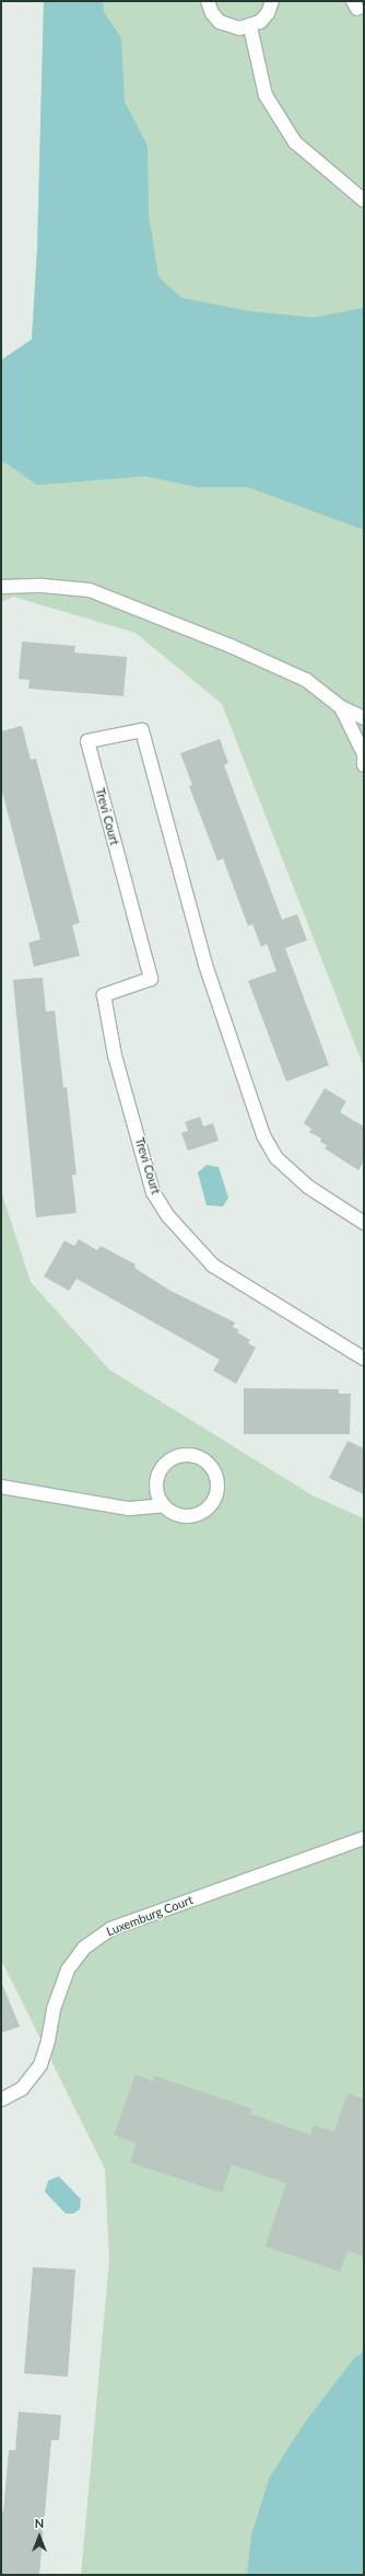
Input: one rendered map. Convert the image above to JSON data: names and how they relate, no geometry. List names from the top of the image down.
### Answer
{
  "streets": {
    "street": ["Trevi Court", "Luxemburg Court"]
  },
  "north": "top"
}
